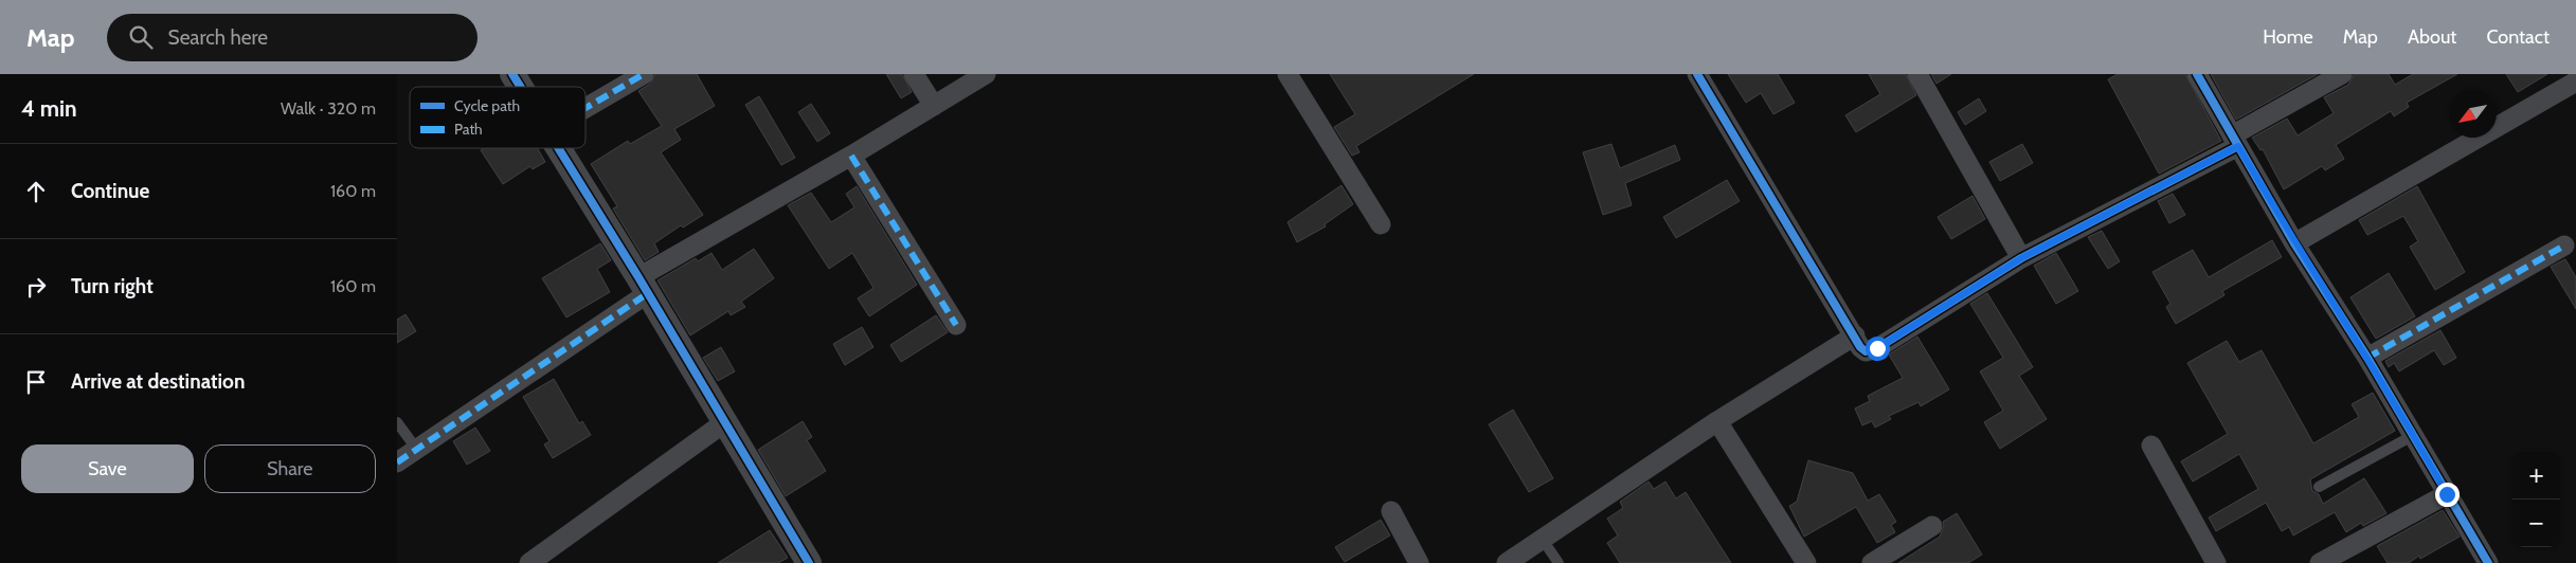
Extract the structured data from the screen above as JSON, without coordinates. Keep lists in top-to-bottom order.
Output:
{
  "legend": ["Cycle path", "Path"],
  "north": "bottom left",
  "page": {
    "header": "Map",
    "search": "Search here",
    "nav": [
      "Home",
      "Map",
      "About",
      "Contact"
    ],
    "heading": ["4 min", "Walk · 320 m"],
    "list": [
      ["Continue", "160 m"],
      ["Turn right", "160 m"],
      "Arrive at destination"
    ],
    "buttons": ["Save", "Share"],
    "map_buttons": ["+", "−"]
  }
}
